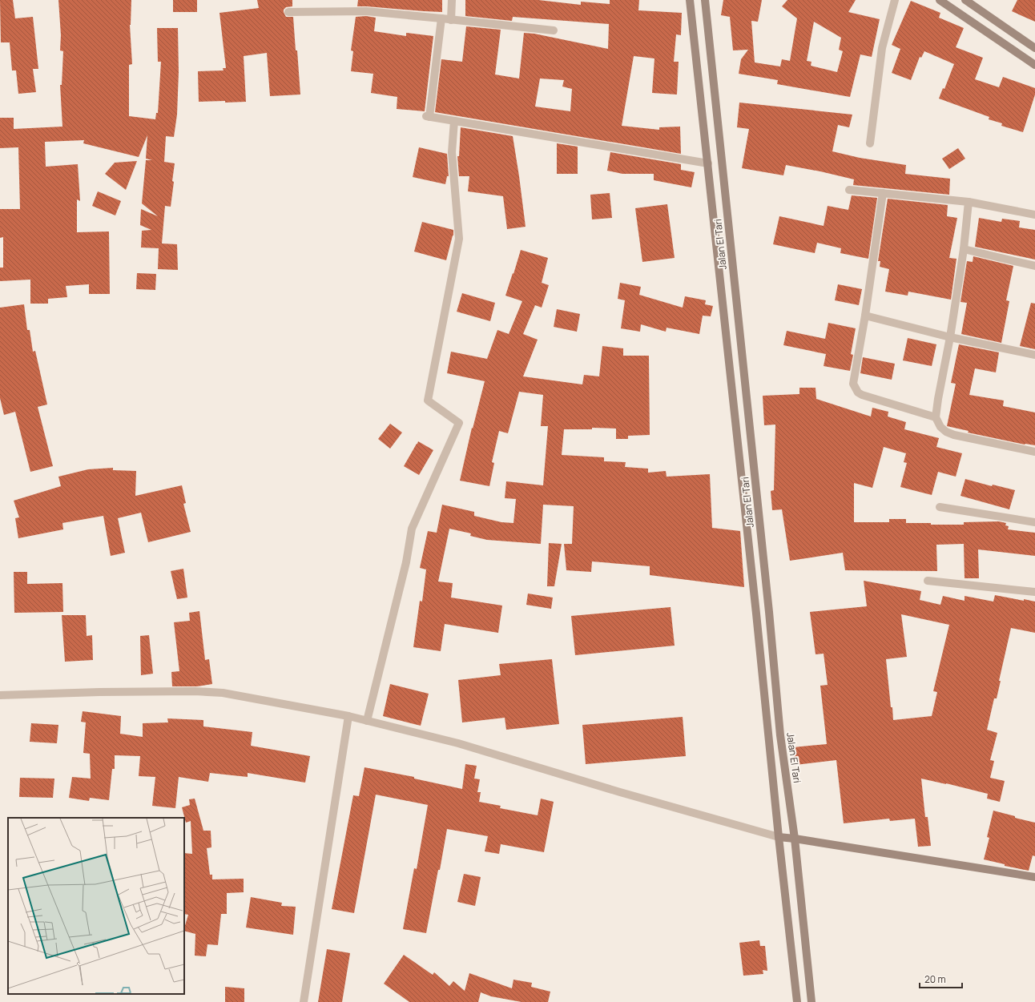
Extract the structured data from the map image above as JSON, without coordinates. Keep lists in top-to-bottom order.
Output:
{
  "streets": {
    "street": ["Jalan El Tari"]
  },
  "scale_bar": "20 m"
}
